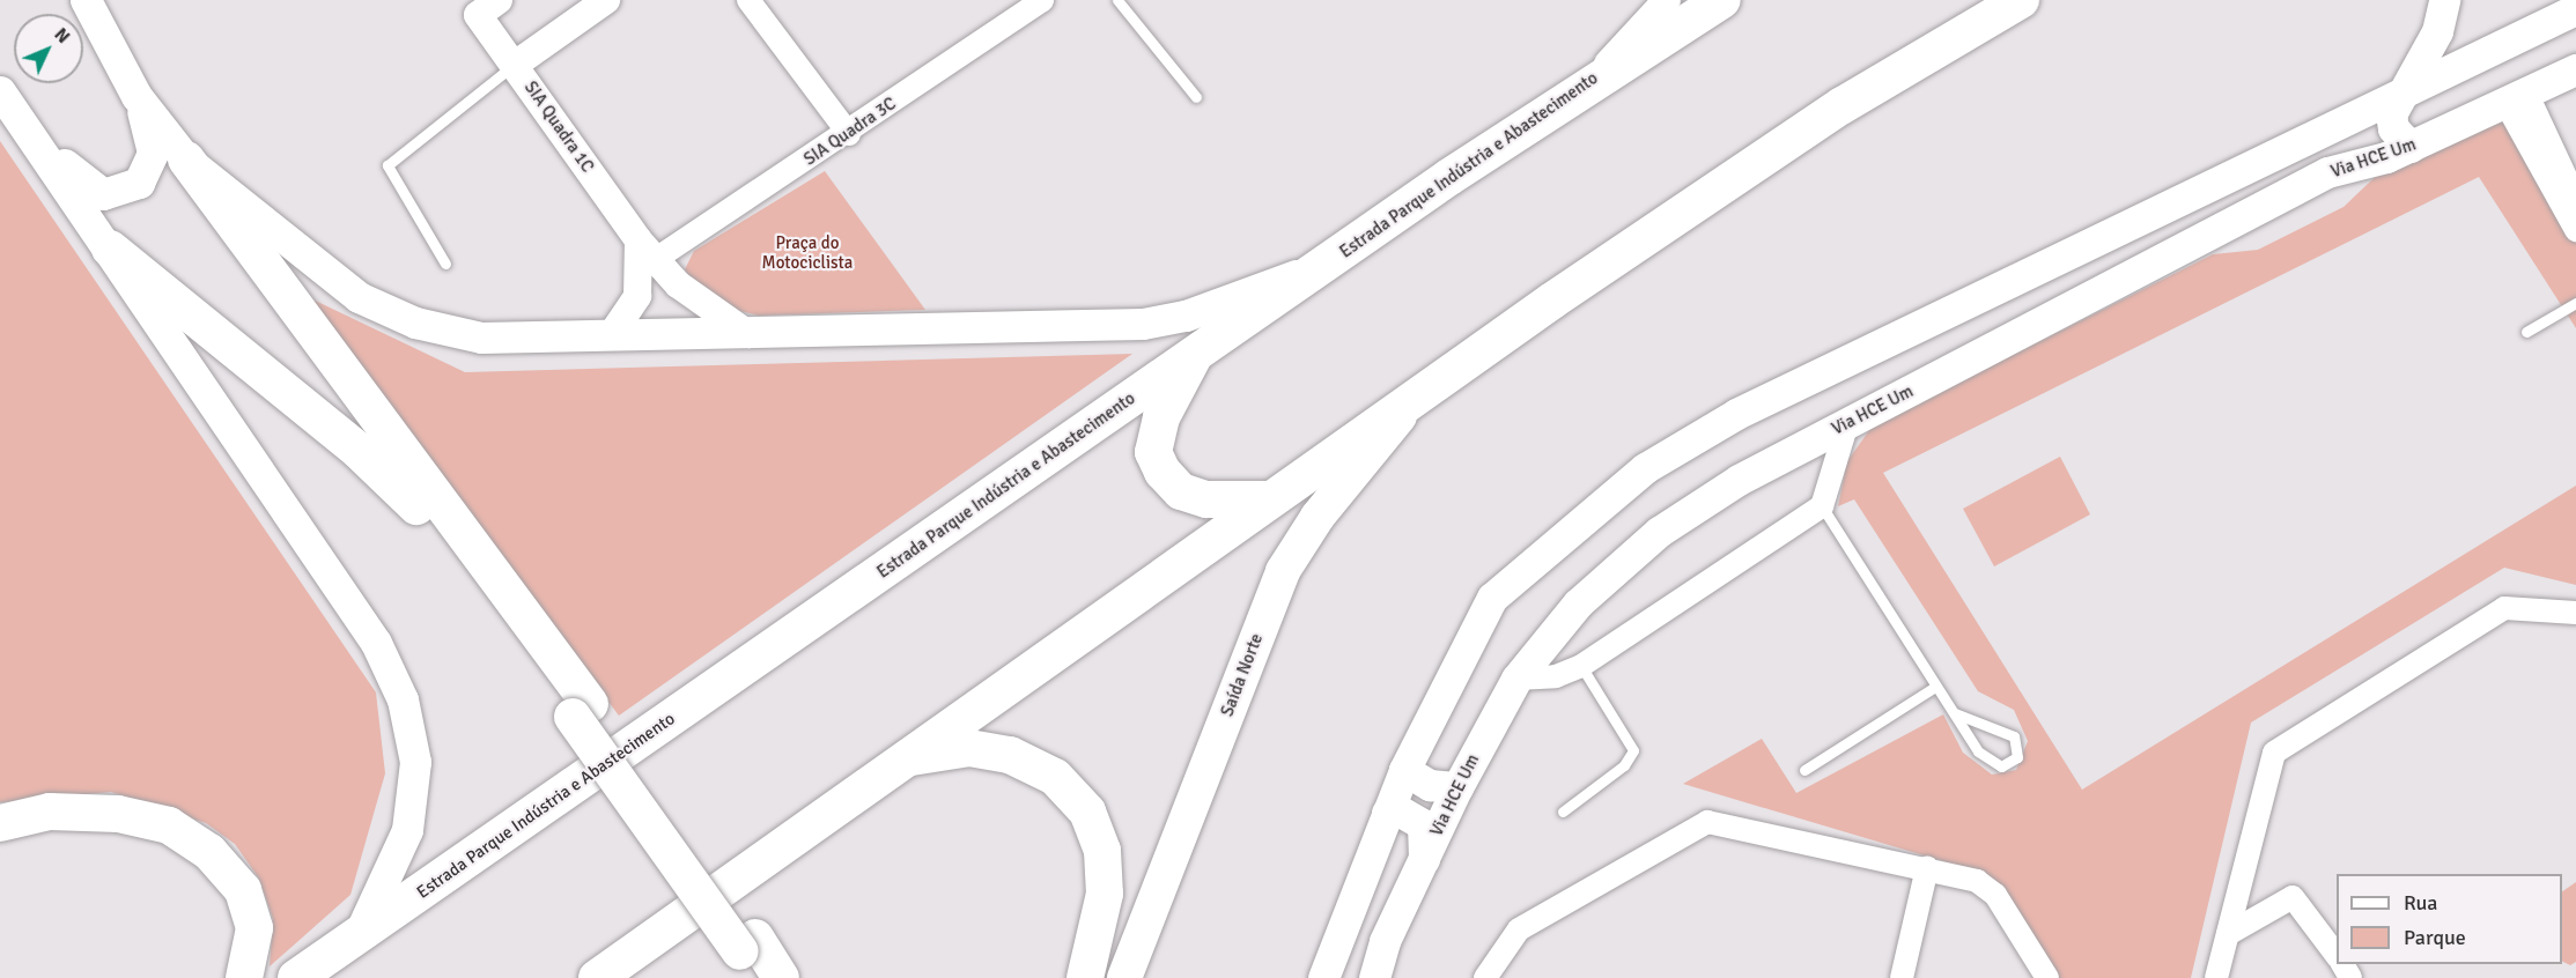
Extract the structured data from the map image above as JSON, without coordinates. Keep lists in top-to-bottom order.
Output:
{
  "streets": {
    "highway": ["Estrada Parque Indústria e Abastecimento"],
    "main road": ["Via HCE Um", "Saída Norte"],
    "street": ["SIA Quadra 1C", "SIA Quadra 3C"]
  },
  "crossings": [
    ["SIA Quadra 1C", "SIA Quadra 3C"]
  ],
  "parks": ["Praça do Motociclista"],
  "legend": ["Rua", "Parque"],
  "north": "top right"
}
